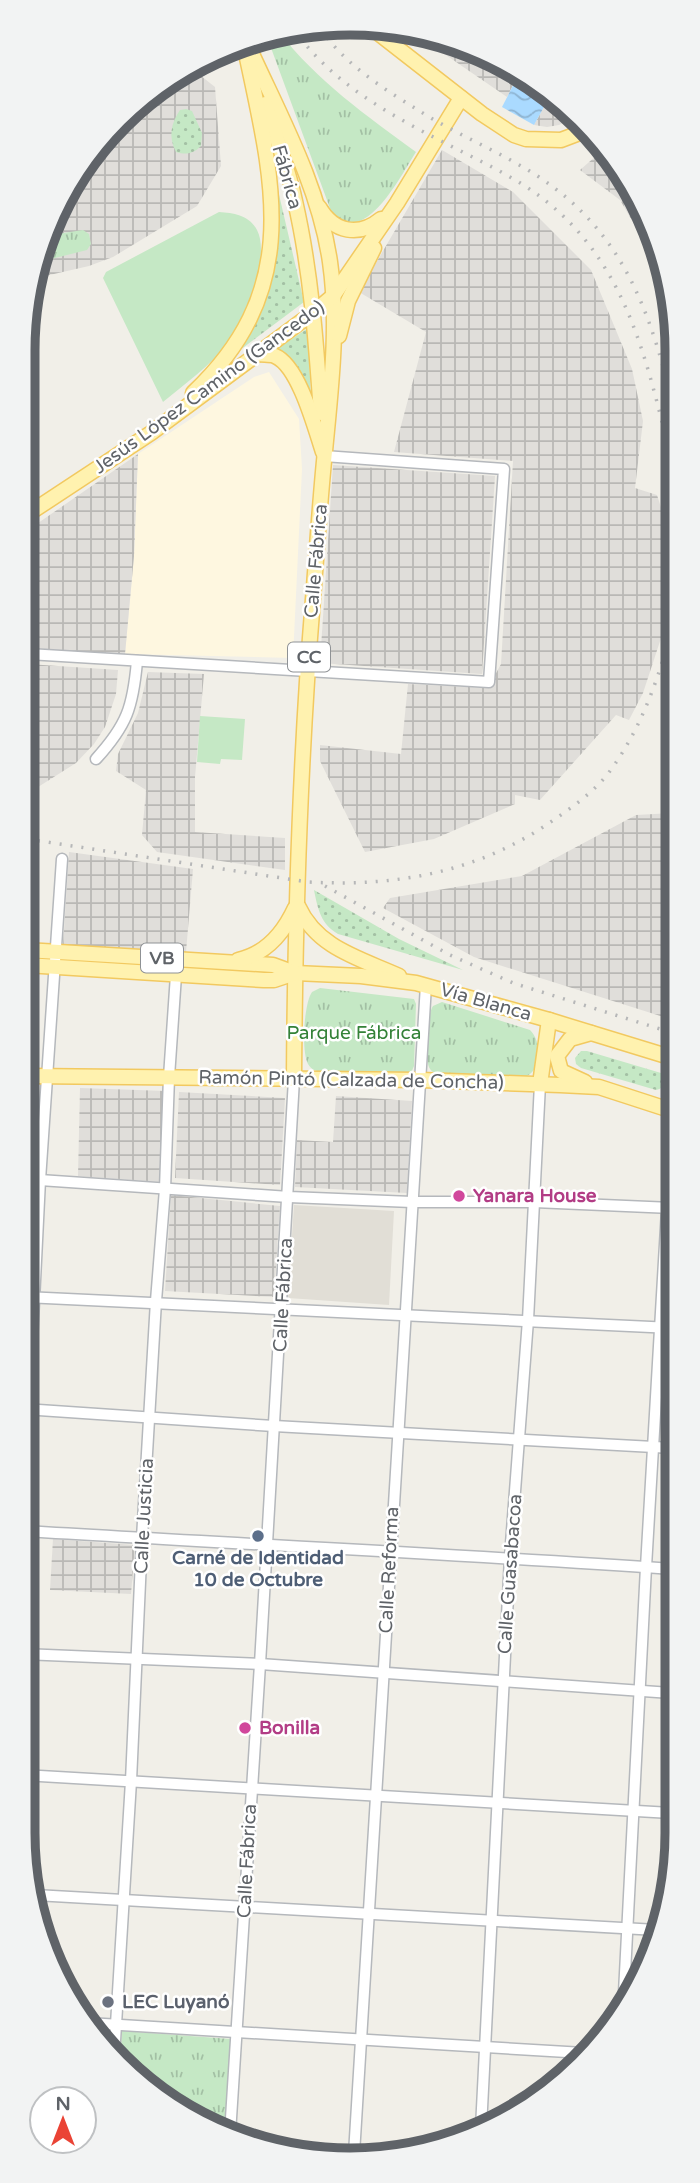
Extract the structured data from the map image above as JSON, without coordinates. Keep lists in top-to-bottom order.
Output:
{
  "streets": {
    "main road": [
      "Fábrica",
      "Jesús López Camino (Gancedo)",
      "Calle Fábrica",
      "CC",
      "VB",
      "Vía Blanca",
      "Ramón Pintó (Calzada de Concha)",
      "Calle Guasabacoa"
    ],
    "street": ["Calle Justicia", "Calle Reforma"]
  },
  "crossings": [
    ["Fábrica", "Jesús López Camino (Gancedo)"],
    ["Fábrica", "Calle Fábrica"],
    ["Jesús López Camino (Gancedo)", "Calle Fábrica"],
    ["Calle Fábrica", "Vía Blanca"],
    ["Calle Fábrica", "Ramón Pintó (Calzada de Concha)"],
    ["Vía Blanca", "Calle Justicia"],
    ["Vía Blanca", "Calle Reforma"],
    ["Vía Blanca", "Calle Guasabacoa"],
    ["Ramón Pintó (Calzada de Concha)", "Calle Justicia"],
    ["Ramón Pintó (Calzada de Concha)", "Calle Reforma"],
    ["Ramón Pintó (Calzada de Concha)", "Calle Guasabacoa"]
  ],
  "parks": ["Parque Fábrica"],
  "places": [
    "Yanara House",
    "Carné de Identidad 10 de Octubre",
    "Bonilla",
    "LEC Luyanó"
  ],
  "north": "top"
}
